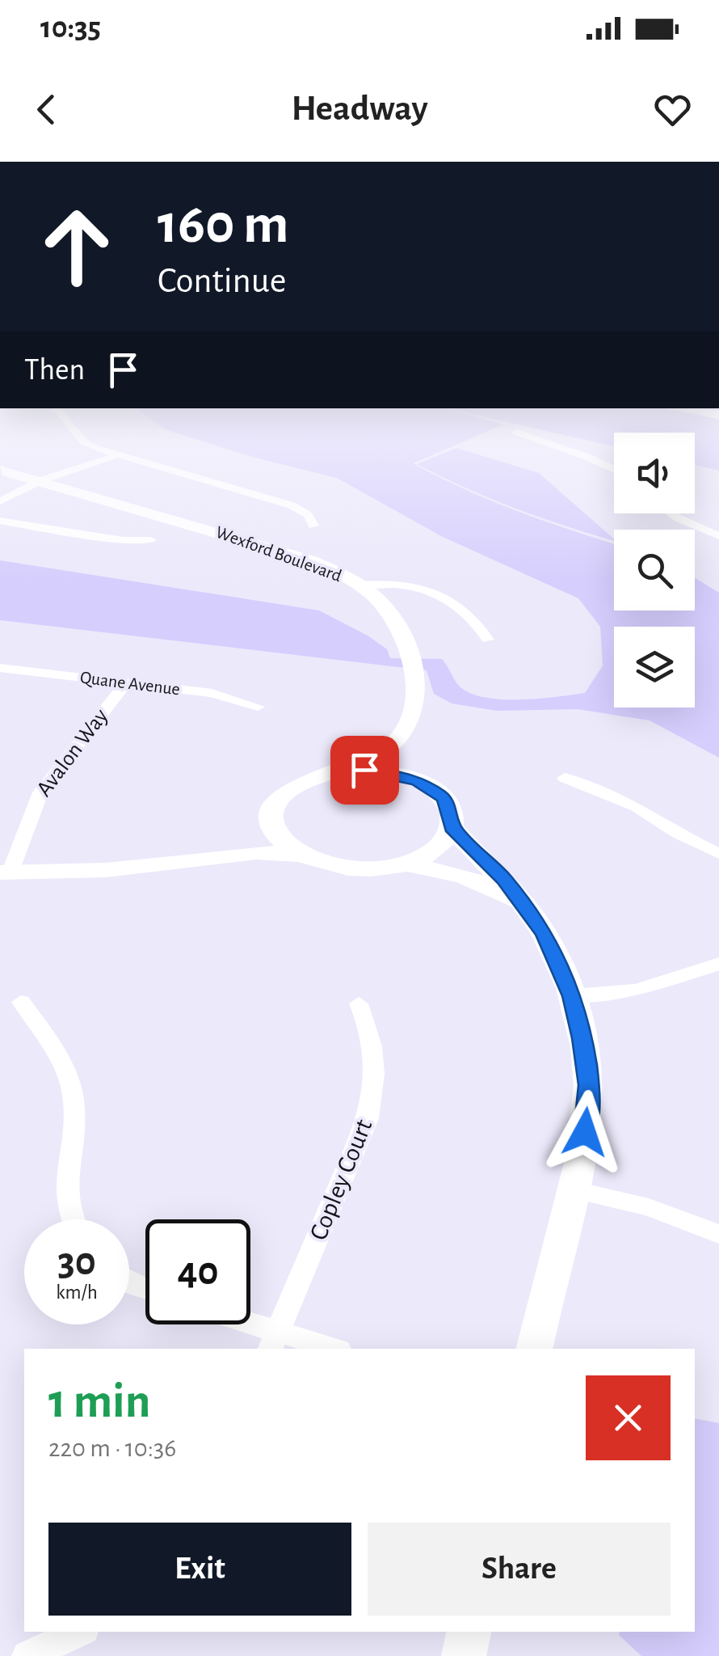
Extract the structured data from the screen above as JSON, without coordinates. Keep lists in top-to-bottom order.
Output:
{
  "streets": {
    "street": [
      "Wexford Boulevard",
      "Quane Avenue",
      "Avalon Way",
      "Copley Court"
    ]
  },
  "crossings": [
    ["Quane Avenue", "Avalon Way"]
  ],
  "page": {
    "status": "10:35",
    "header": "Headway",
    "turn": ["160 m", "Continue"],
    "then": "Then",
    "speed": "30 km/h",
    "limit": "40",
    "heading": ["1 min", "220 m · 10:36"],
    "buttons": ["Exit", "Share"]
  }
}
